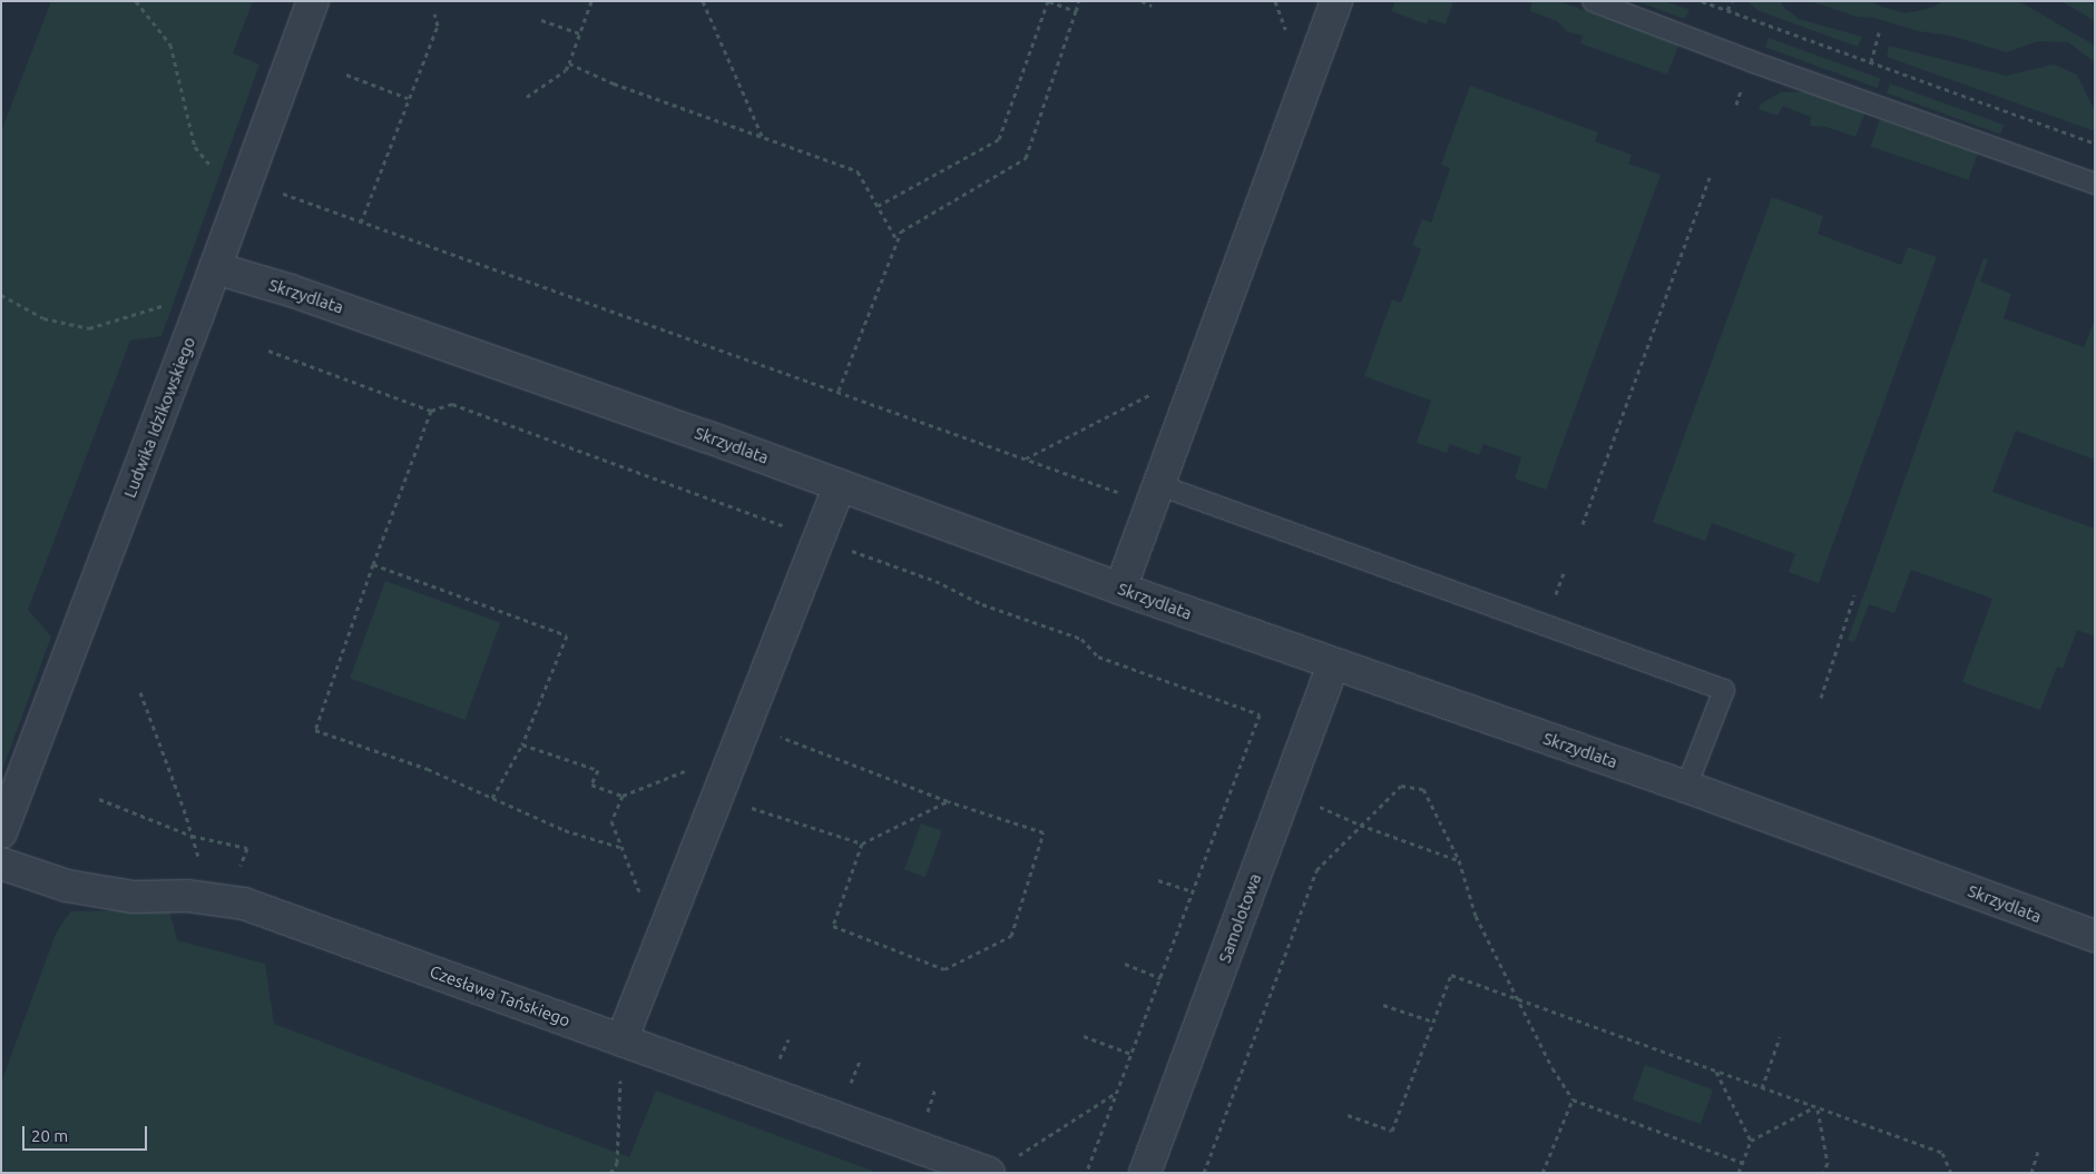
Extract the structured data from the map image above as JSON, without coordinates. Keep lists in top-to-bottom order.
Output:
{
  "streets": {
    "street": [
      "Skrzydlata",
      "Ludwika Idzikowskiego",
      "Samolotowa",
      "Czesława Tańskiego"
    ]
  },
  "crossings": [
    ["Skrzydlata", "Ludwika Idzikowskiego"],
    ["Skrzydlata", "Samolotowa"]
  ],
  "scale_bar": "20 m"
}
